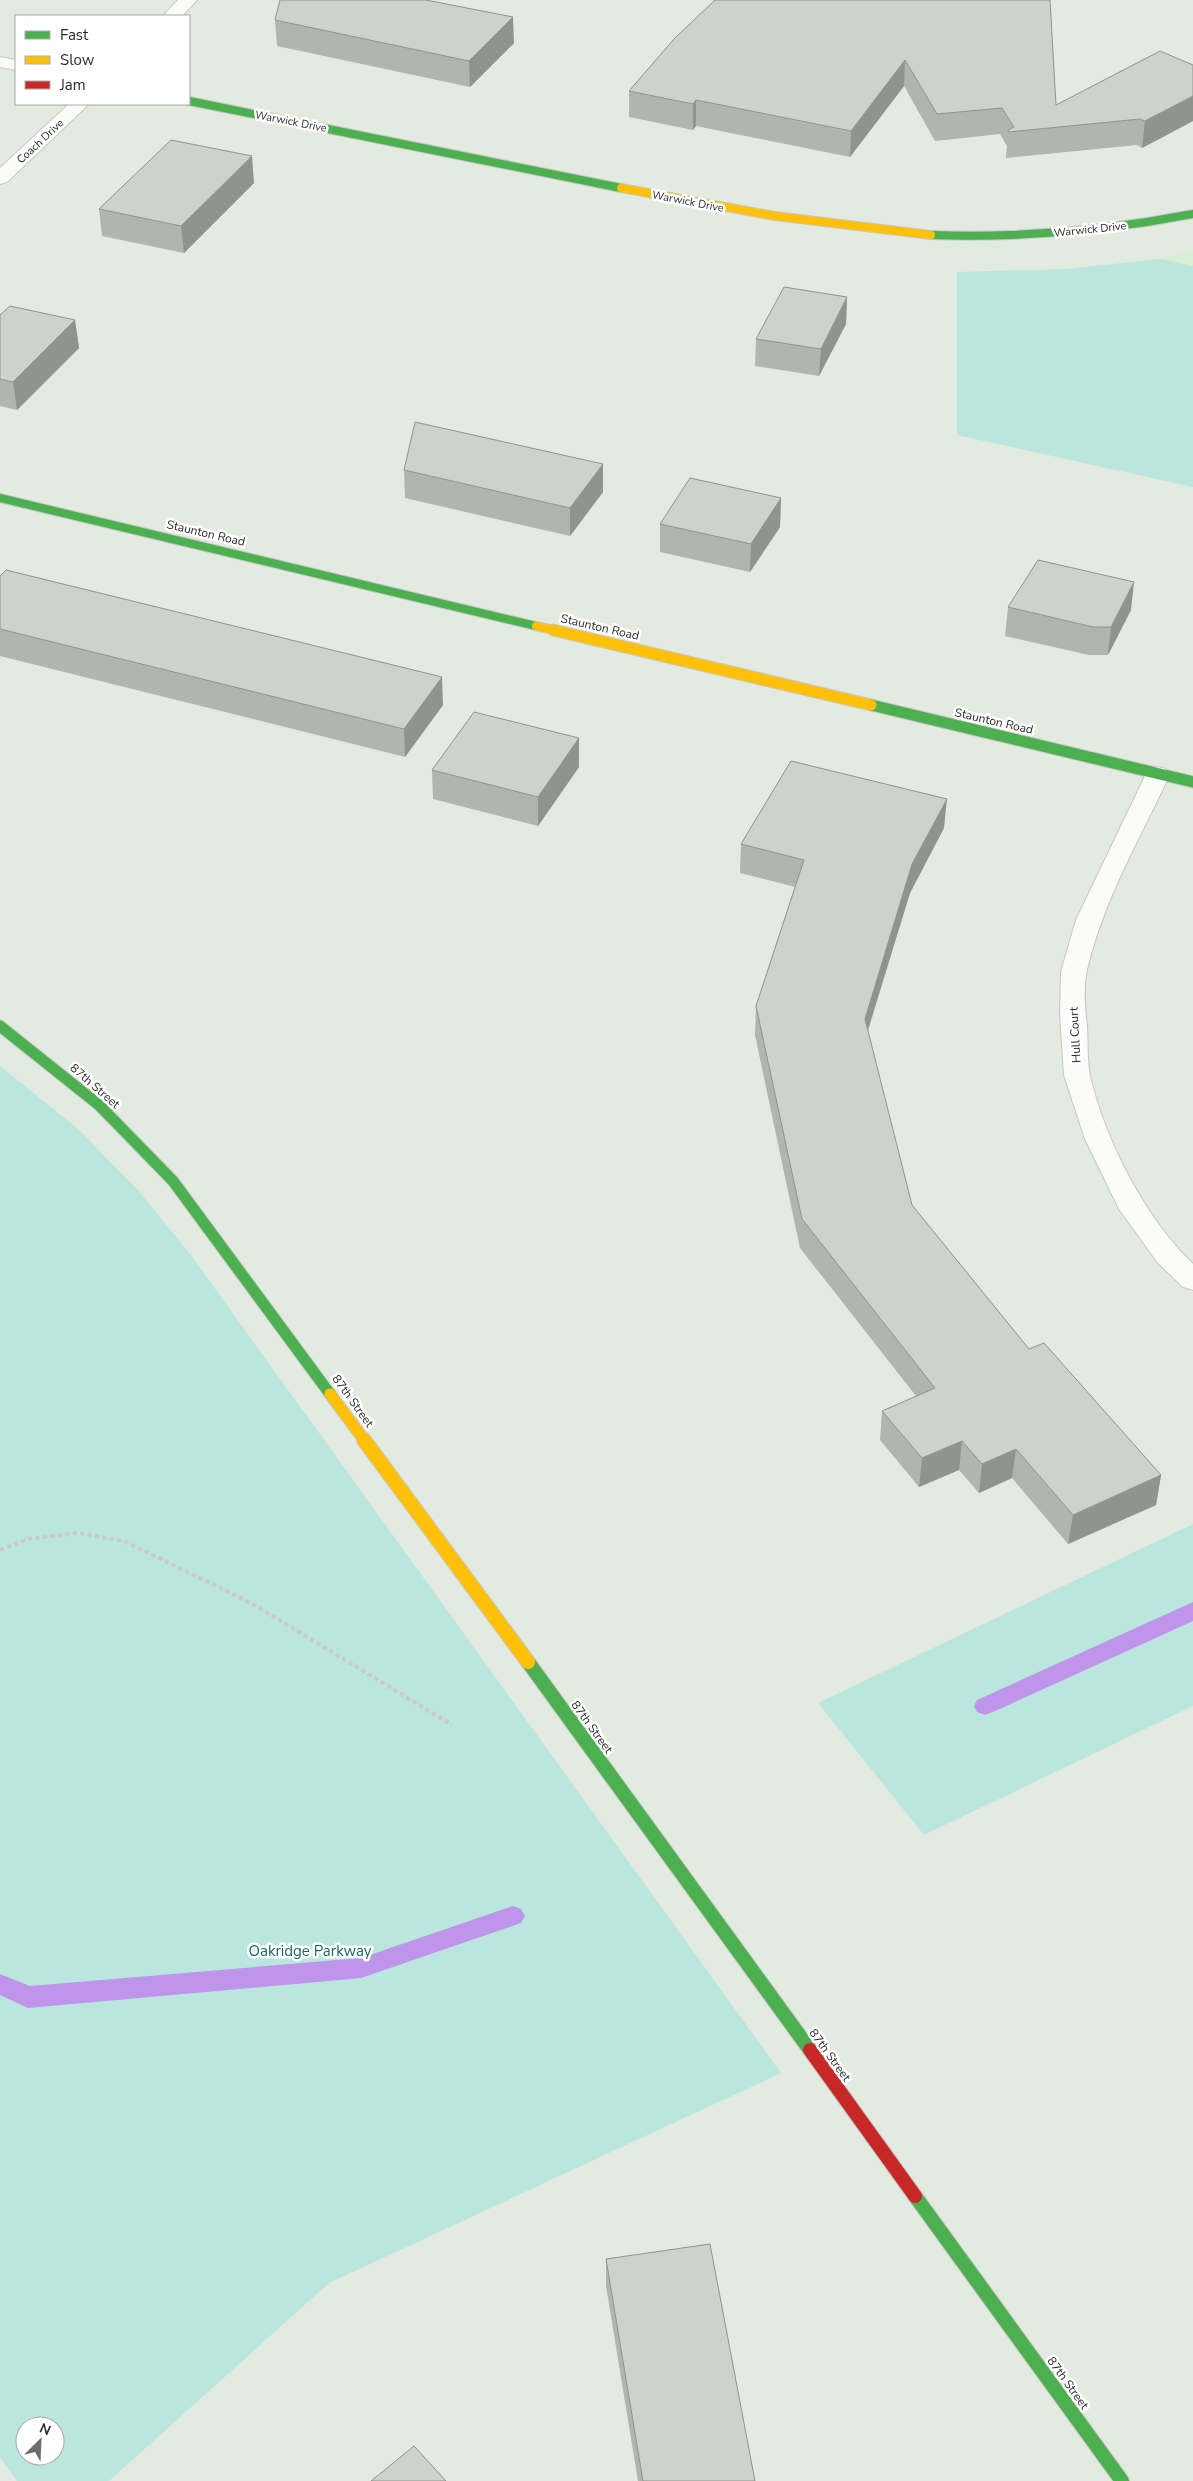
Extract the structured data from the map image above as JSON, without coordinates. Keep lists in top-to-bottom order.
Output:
{
  "streets": {
    "street": [
      "Warwick Drive",
      "Coach Drive",
      "Staunton Road",
      "Hull Court",
      "87th Street"
    ]
  },
  "crossings": [
    ["Staunton Road", "Hull Court"]
  ],
  "parks": ["Oakridge Parkway"],
  "legend": ["Fast", "Slow", "Jam"],
  "north": "top right"
}
